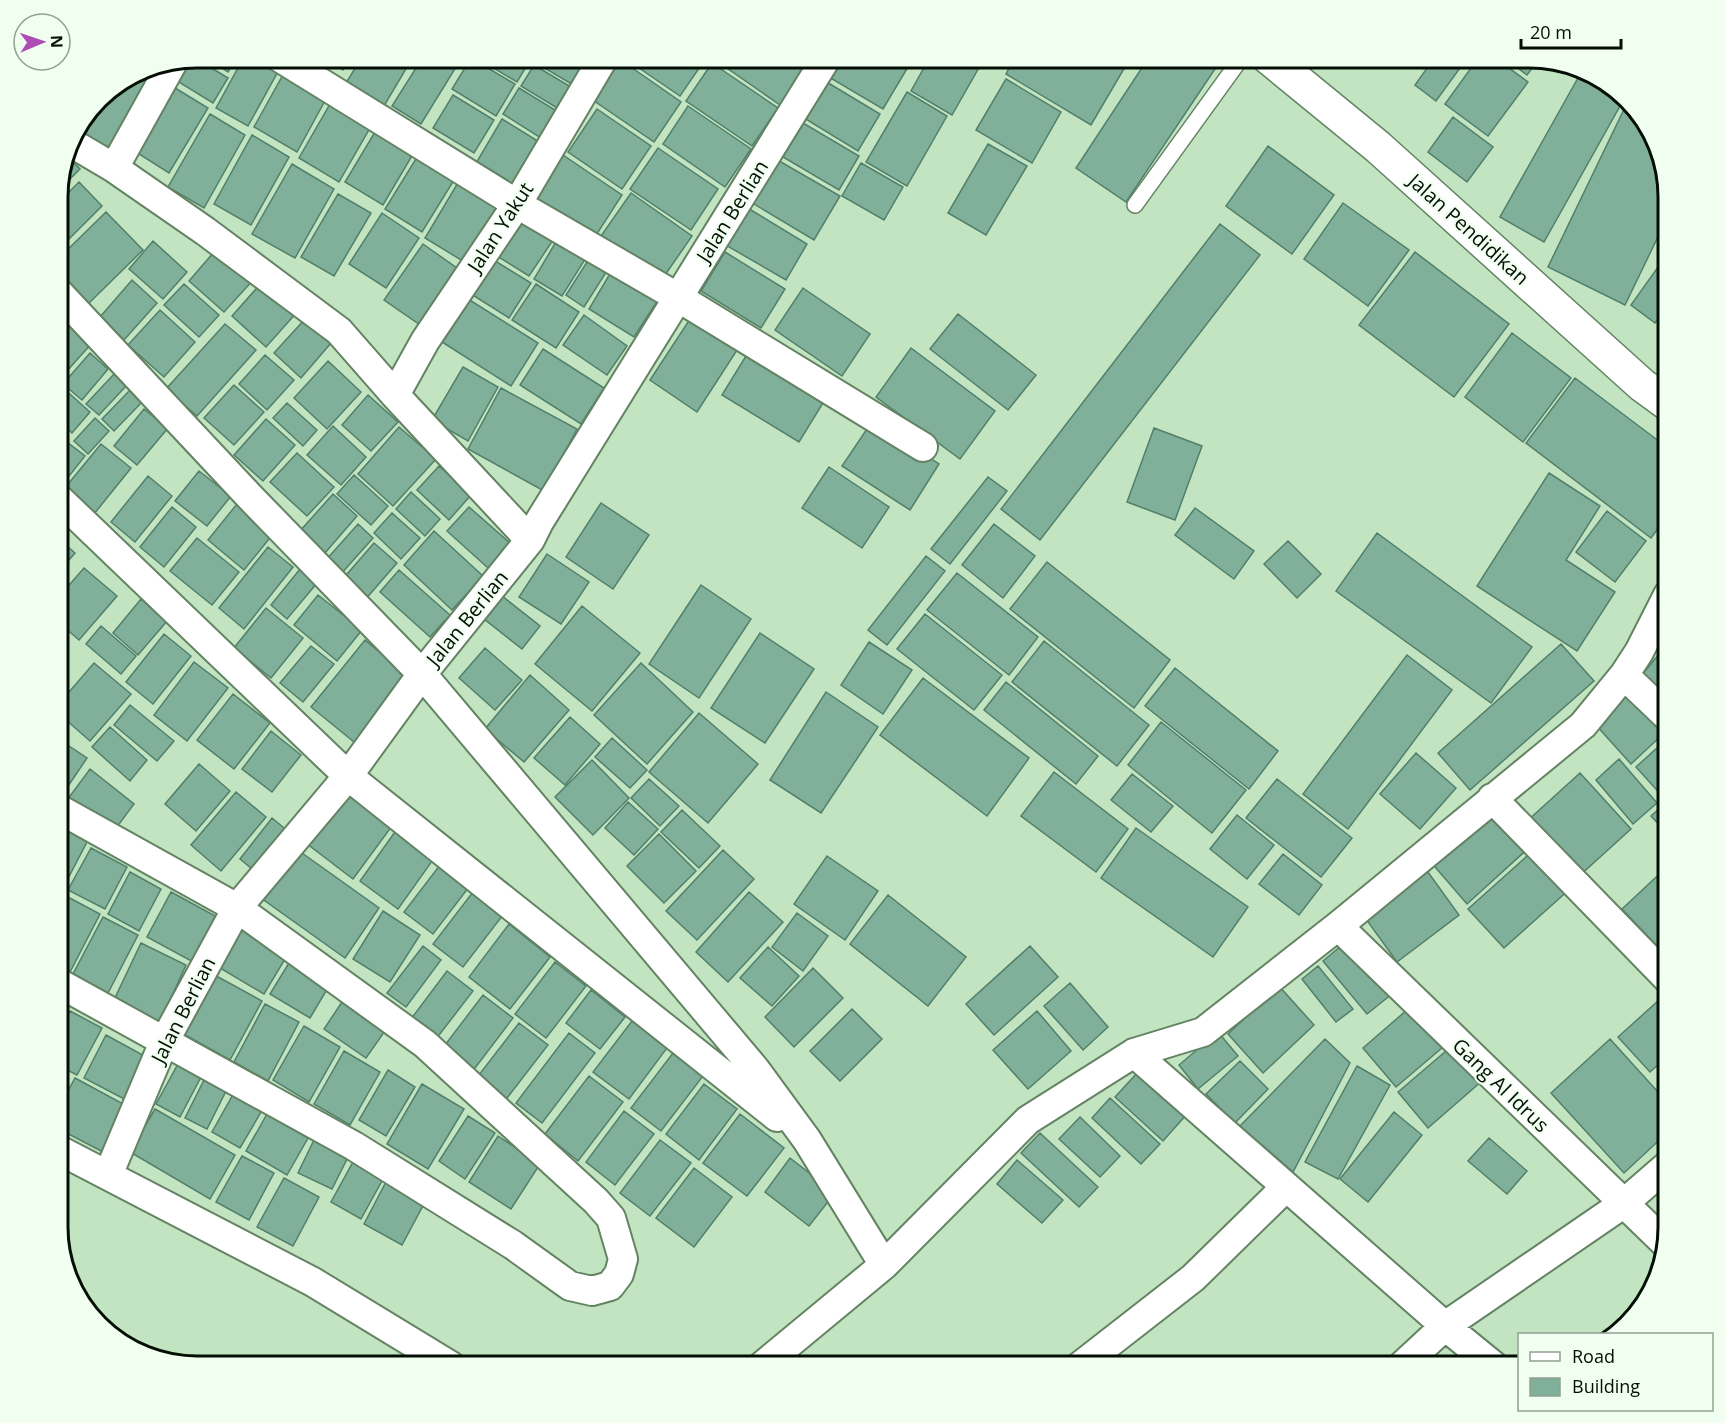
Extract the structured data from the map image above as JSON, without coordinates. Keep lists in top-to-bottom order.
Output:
{
  "streets": {
    "street": [
      "Jalan Berlian",
      "Jalan Yakut",
      "Jalan Pendidikan",
      "Gang Al Idrus"
    ]
  },
  "legend": ["Road", "Building"],
  "scale_bar": "20 m",
  "north": "right"
}
